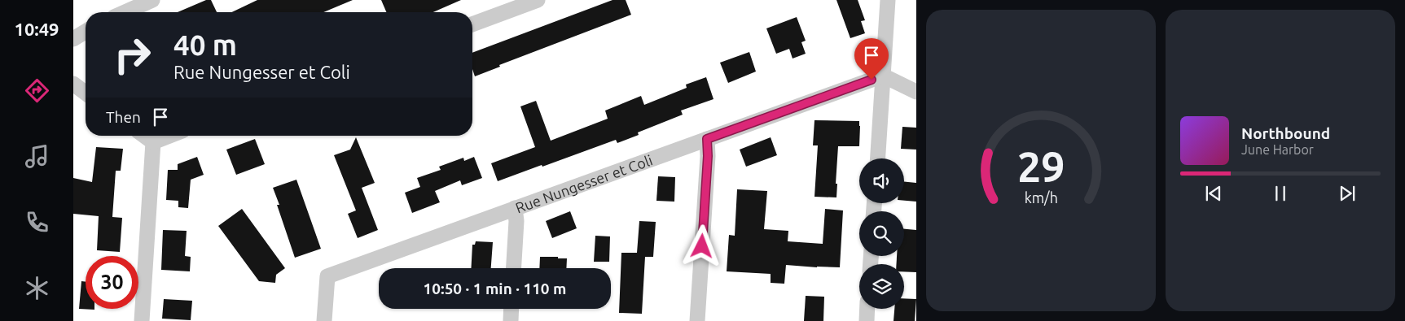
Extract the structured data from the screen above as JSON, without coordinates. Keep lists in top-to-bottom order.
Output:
{
  "streets": {
    "street": ["Rue Nungesser et Coli"]
  },
  "page": {
    "tabs": "10:49",
    "turn": ["40 m", "Rue Nungesser et Coli"],
    "then": "Then",
    "song": ["Northbound", "June Harbor"],
    "limit": "30",
    "trip": "10:50 · 1 min · 110 m",
    "gauge": ["29", "km/h"]
  }
}
